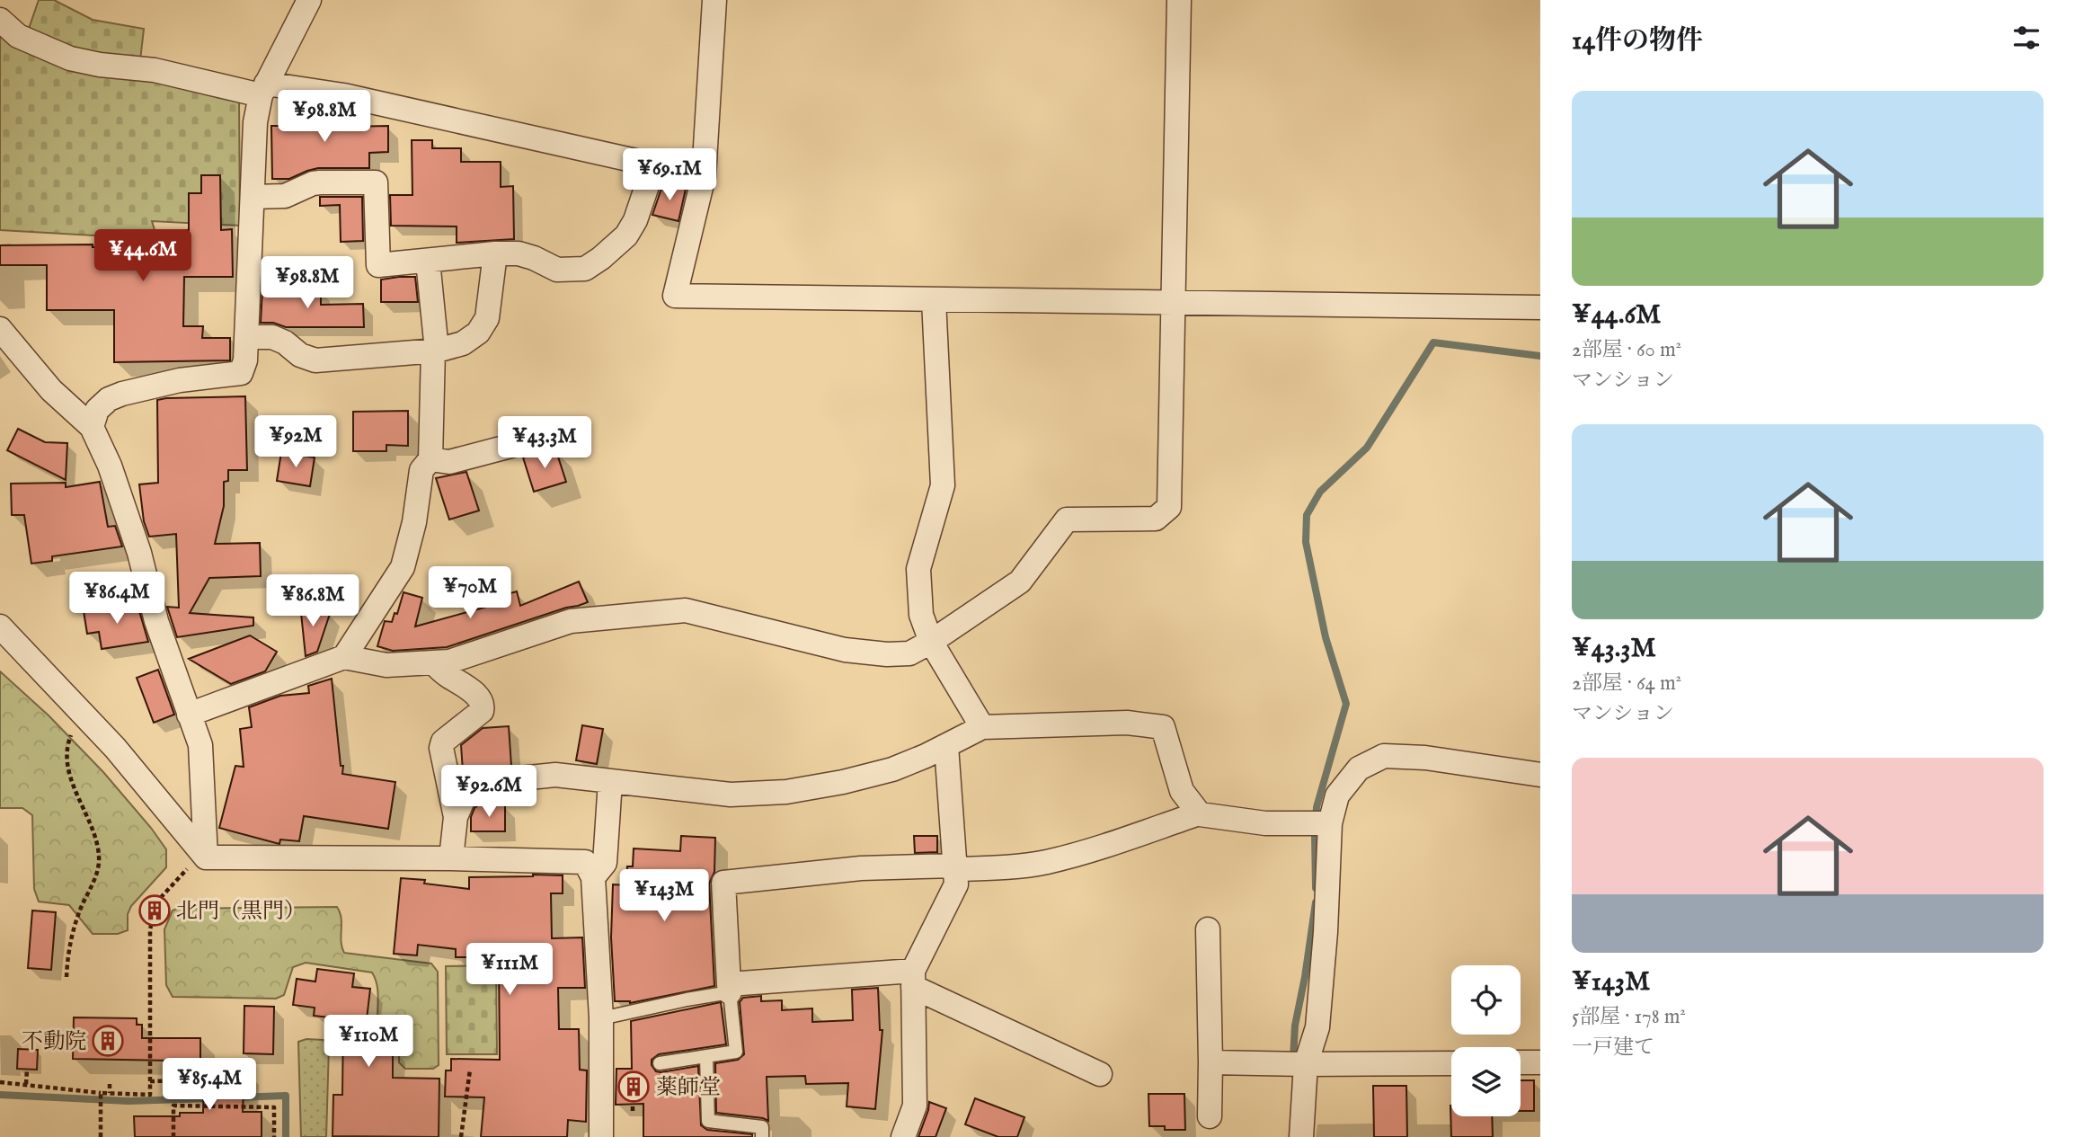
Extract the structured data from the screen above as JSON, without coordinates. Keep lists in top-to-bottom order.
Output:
{
  "places": {
    "building": ["北門（黒門）", "不動院", "薬師堂"]
  },
  "page": {
    "heading": "14件の物件",
    "list": [
      {
        "name": "¥44.6M",
        "note": "2部屋 · 60 m² · マンション"
      },
      {
        "name": "¥43.3M",
        "note": "2部屋 · 64 m² · マンション"
      },
      {
        "name": "¥143M",
        "note": "5部屋 · 178 m² · 一戸建て"
      }
    ],
    "price": [
      "¥98.8M",
      "¥69.1M",
      "¥44.6M",
      "¥98.8M",
      "¥92M",
      "¥43.3M",
      "¥70M",
      "¥86.4M",
      "¥86.8M",
      "¥92.6M",
      "¥143M",
      "¥111M",
      "¥110M",
      "¥85.4M"
    ]
  }
}
